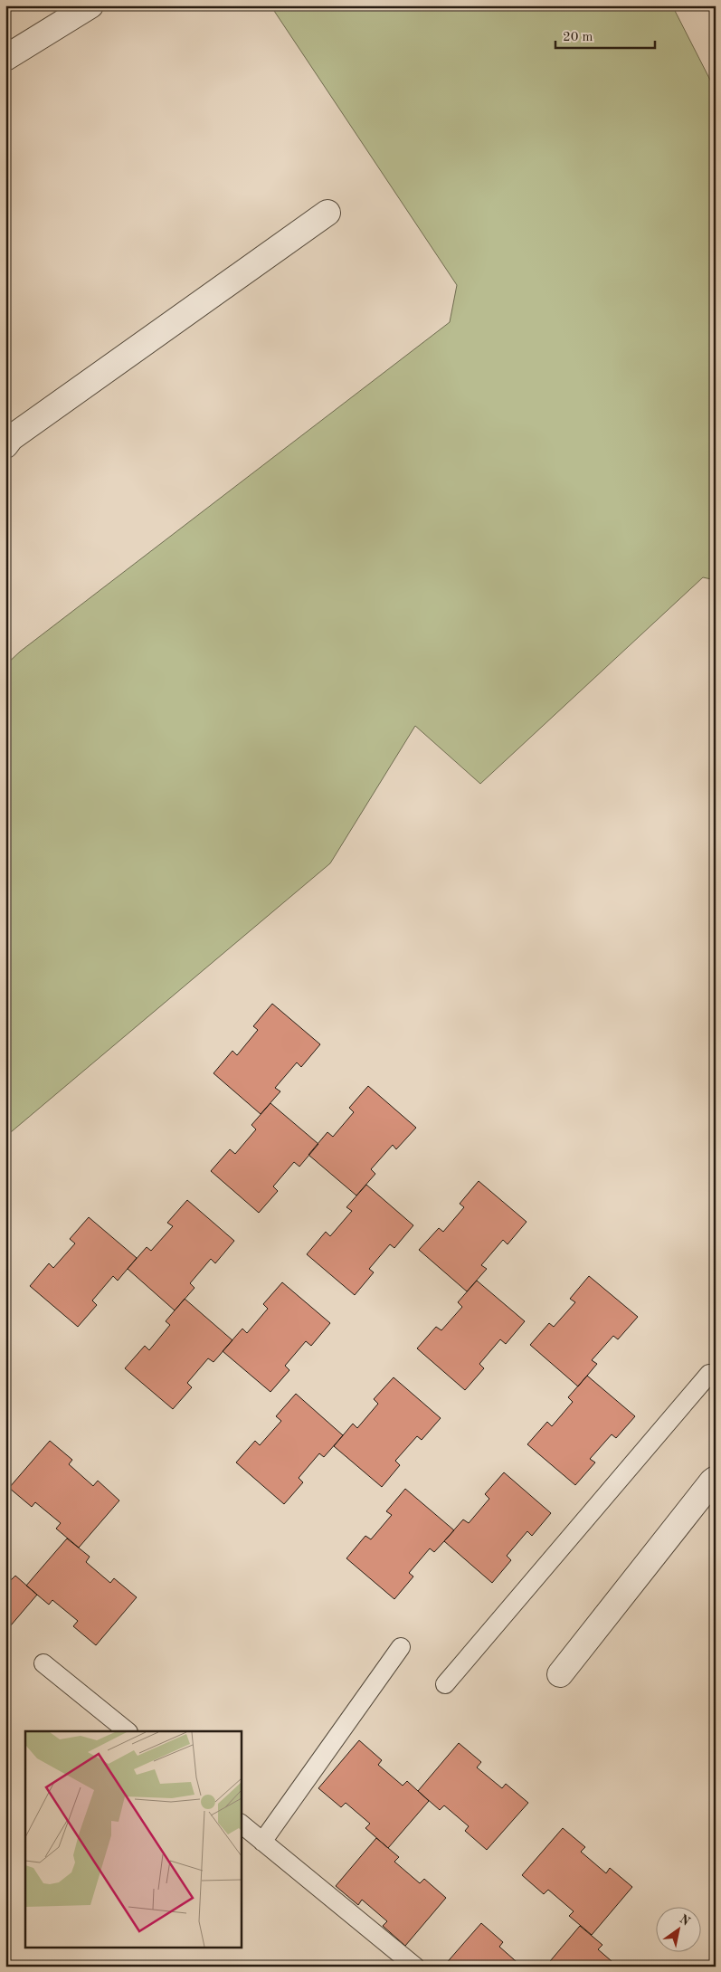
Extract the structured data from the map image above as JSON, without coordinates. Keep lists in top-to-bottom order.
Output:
{
  "scale_bar": "20 m",
  "north": "top right"
}
